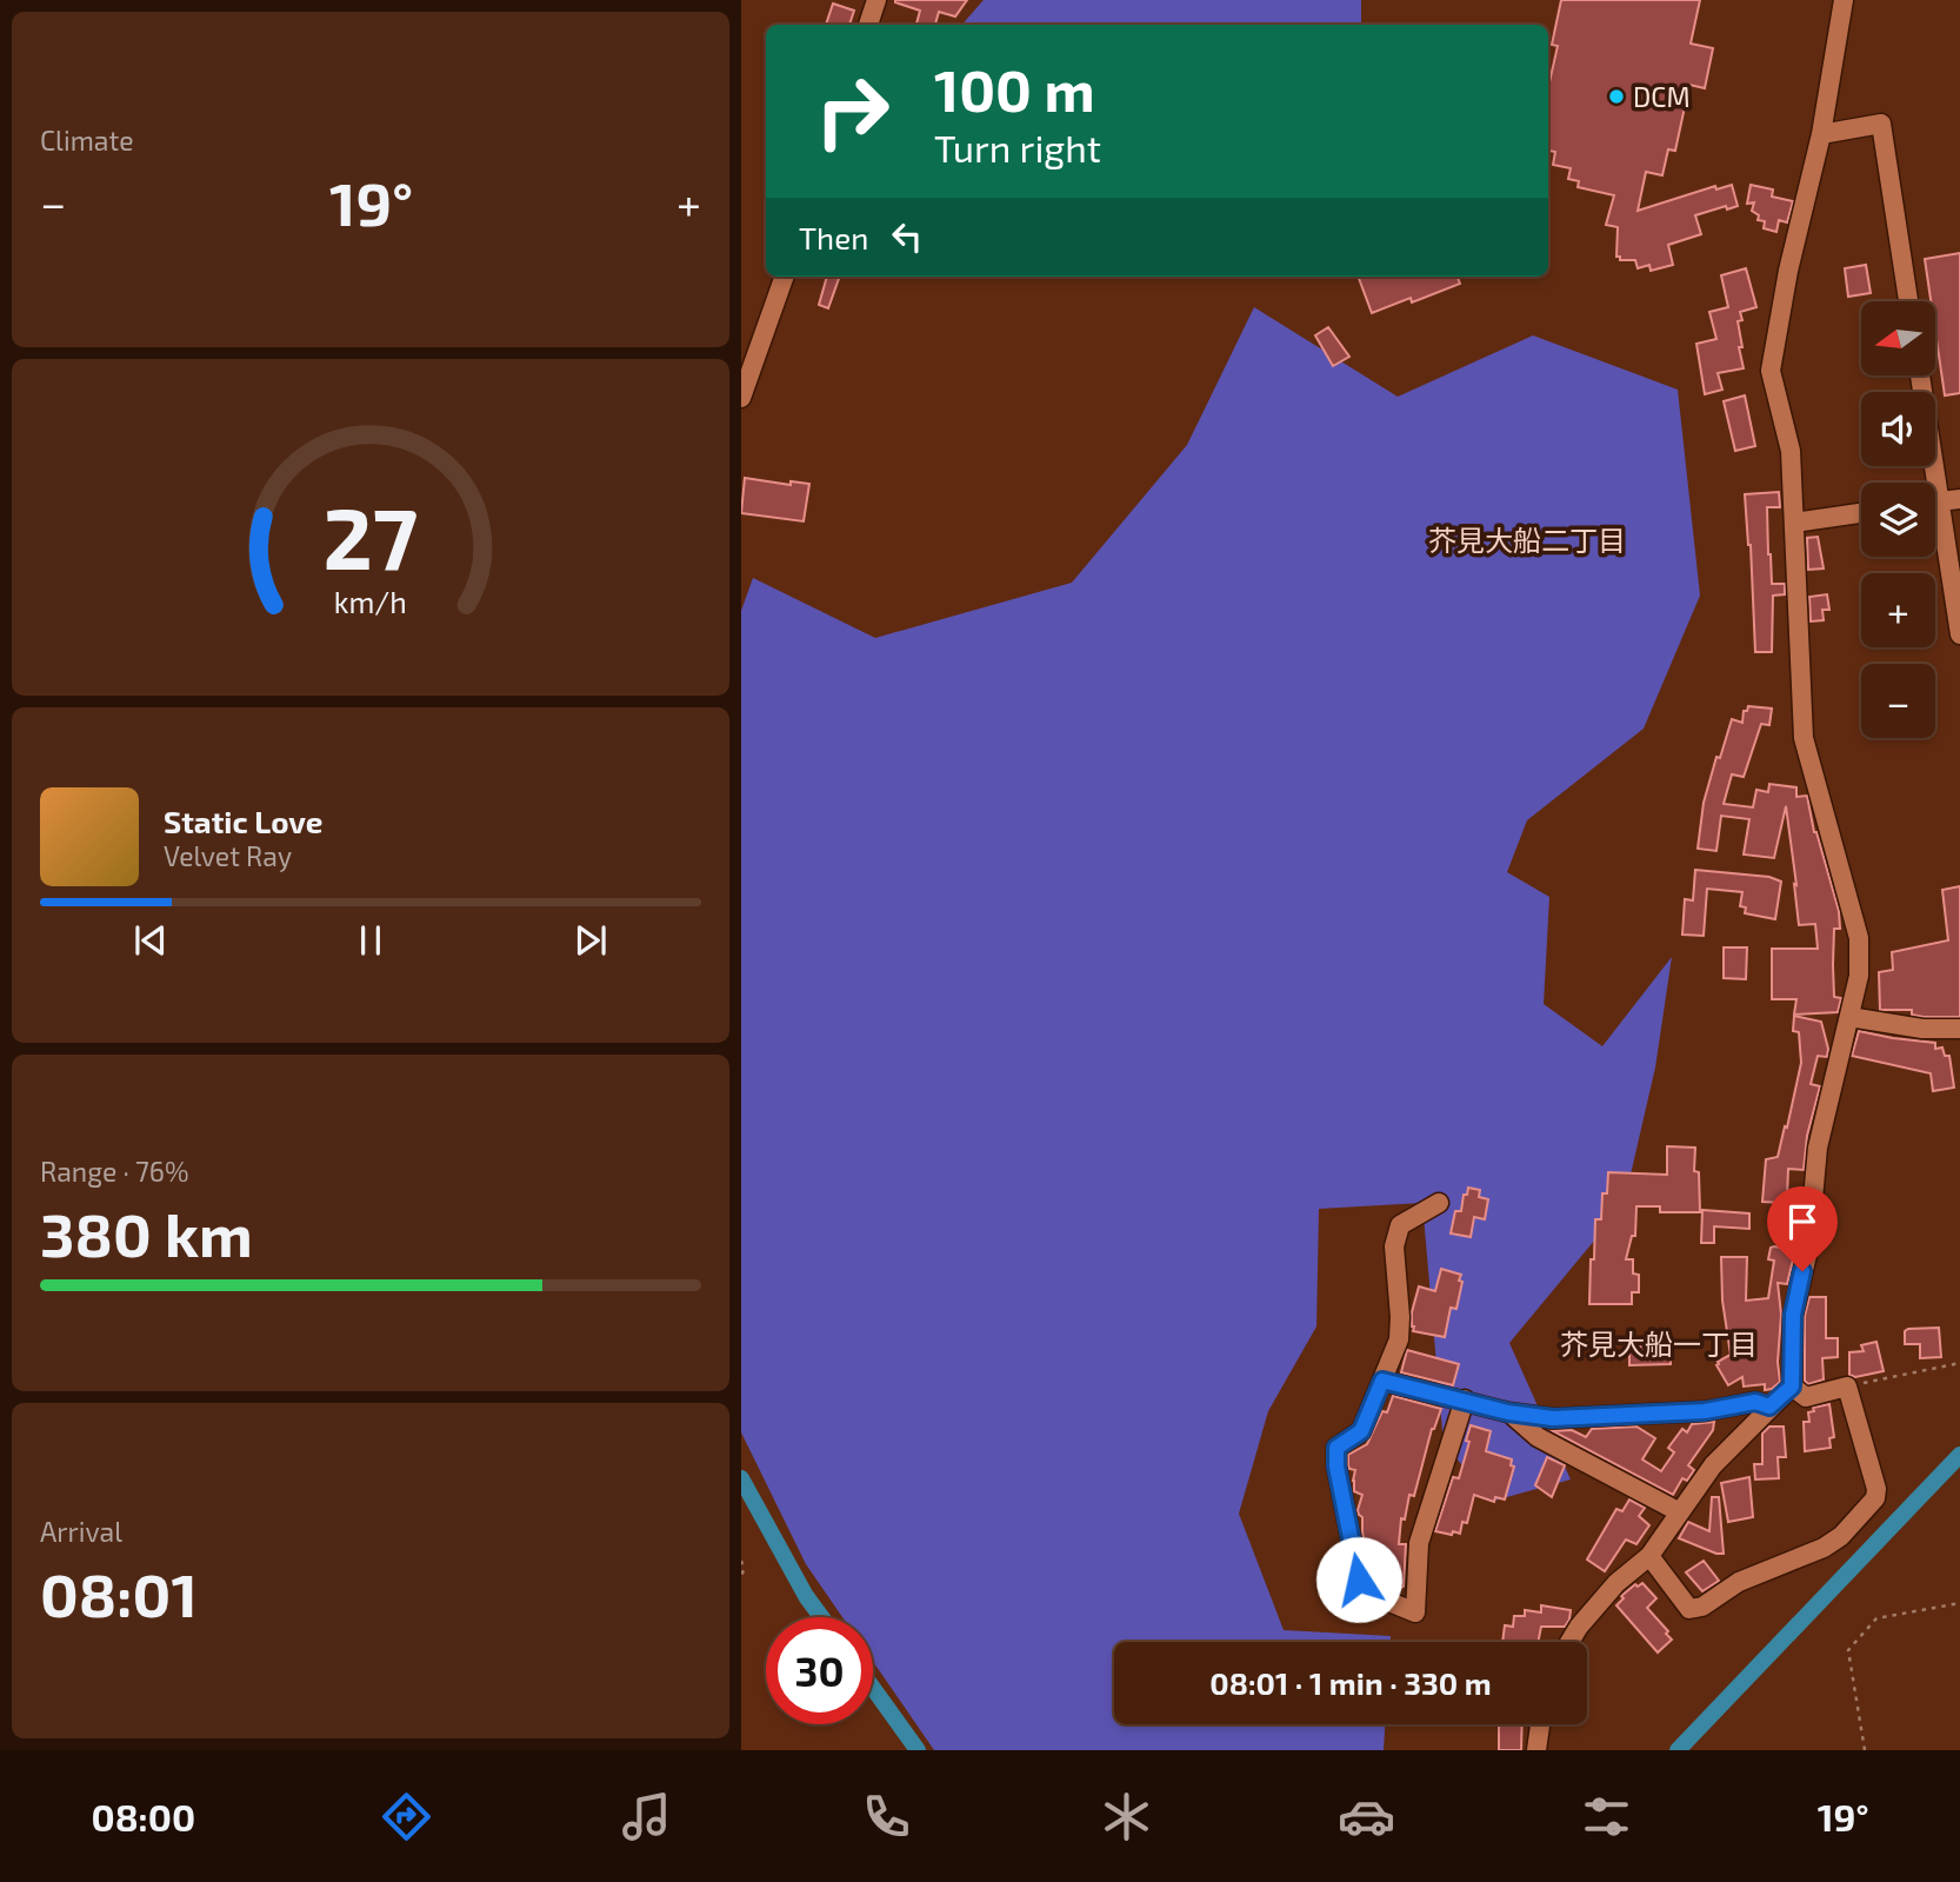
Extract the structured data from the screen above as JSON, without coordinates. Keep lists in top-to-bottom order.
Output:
{
  "districts": ["芥見大船二丁目", "芥見大船一丁目"],
  "places": ["DCM"],
  "north": "left",
  "page": {
    "tile": [
      "Climate",
      ["Range · 76%", "380 km"],
      ["Arrival", "08:01"]
    ],
    "turn": ["100 m", "Turn right"],
    "heat": ["−", "19°", "+"],
    "then": "Then",
    "map_buttons": ["+", "−"],
    "song": ["Static Love", "Velvet Ray"],
    "limit": "30",
    "trip": "08:01 · 1 min · 330 m",
    "tabs": ["08:00", "19°"],
    "gauge": ["27", "km/h"]
  }
}
